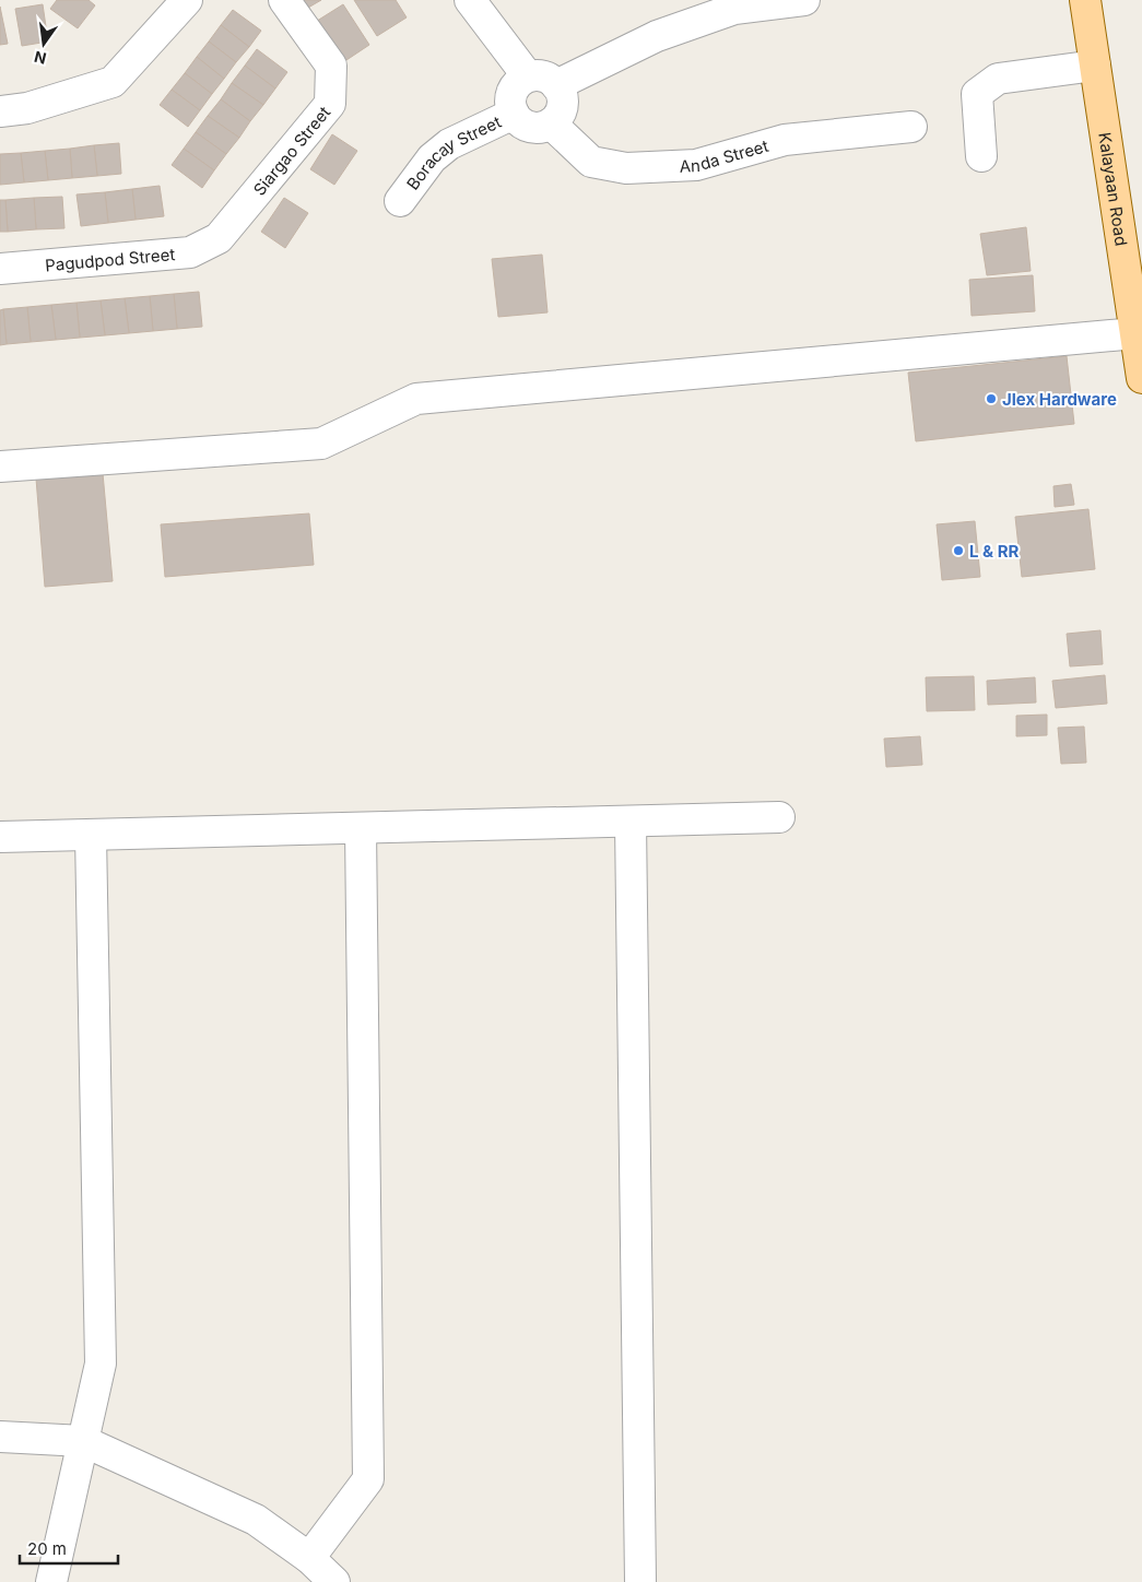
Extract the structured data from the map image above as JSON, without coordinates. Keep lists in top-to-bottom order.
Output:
{
  "streets": {
    "main road": ["Kalayaan Road"],
    "street": [
      "Siargao Street",
      "Anda Street",
      "Boracay Street",
      "Pagudpod Street"
    ]
  },
  "crossings": [
    ["Siargao Street", "Pagudpod Street"],
    ["Anda Street", "Boracay Street"]
  ],
  "places": ["Jlex Hardware", "L & RR"],
  "scale_bar": "20 m",
  "north": "bottom"
}
